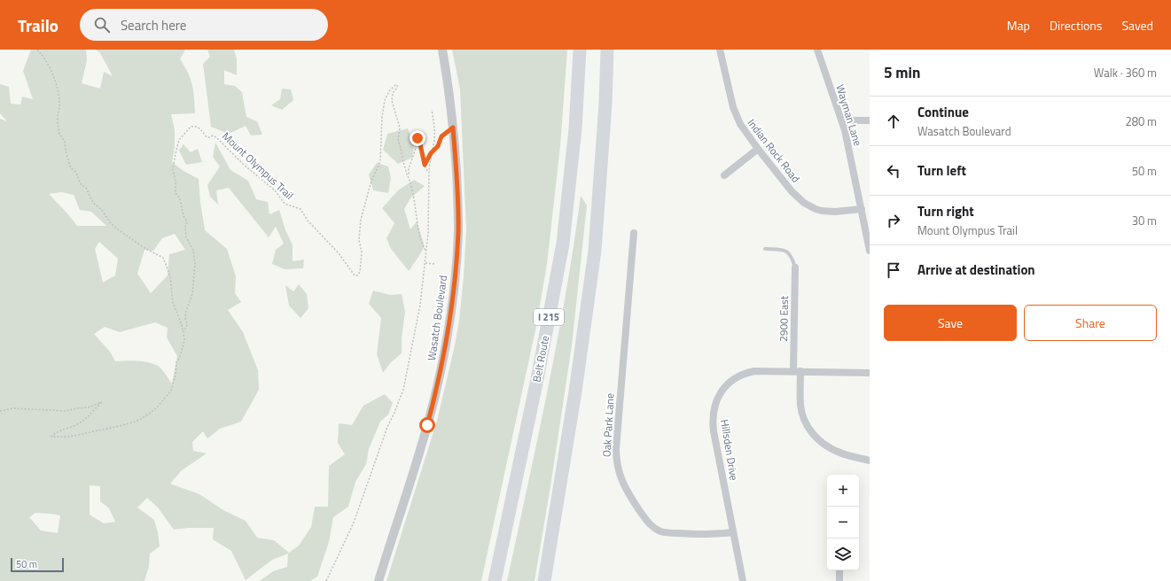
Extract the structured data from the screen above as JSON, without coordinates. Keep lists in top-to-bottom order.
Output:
{
  "streets": {
    "highway": ["I 215", "Belt Route"],
    "street": [
      "Wayman Lane",
      "Indian Rock Road",
      "Wasatch Boulevard",
      "2900 East",
      "Oak Park Lane",
      "Hillsden Drive"
    ],
    "path": ["Mount Olympus Trail"]
  },
  "crossings": [
    ["Wayman Lane", "Indian Rock Road"],
    ["2900 East", "Hillsden Drive"],
    ["Oak Park Lane", "Hillsden Drive"]
  ],
  "scale_bar": "50 m",
  "page": {
    "header": "Trailo",
    "search": "Search here",
    "nav": ["Map", "Directions", "Saved"],
    "heading": ["5 min", "Walk · 360 m"],
    "list": [
      ["Continue", "Wasatch Boulevard", "280 m"],
      ["Turn left", "50 m"],
      ["Turn right", "Mount Olympus Trail", "30 m"],
      "Arrive at destination"
    ],
    "buttons": ["Save", "Share"],
    "map_buttons": ["+", "−"],
    "scale": "50 m"
  }
}
